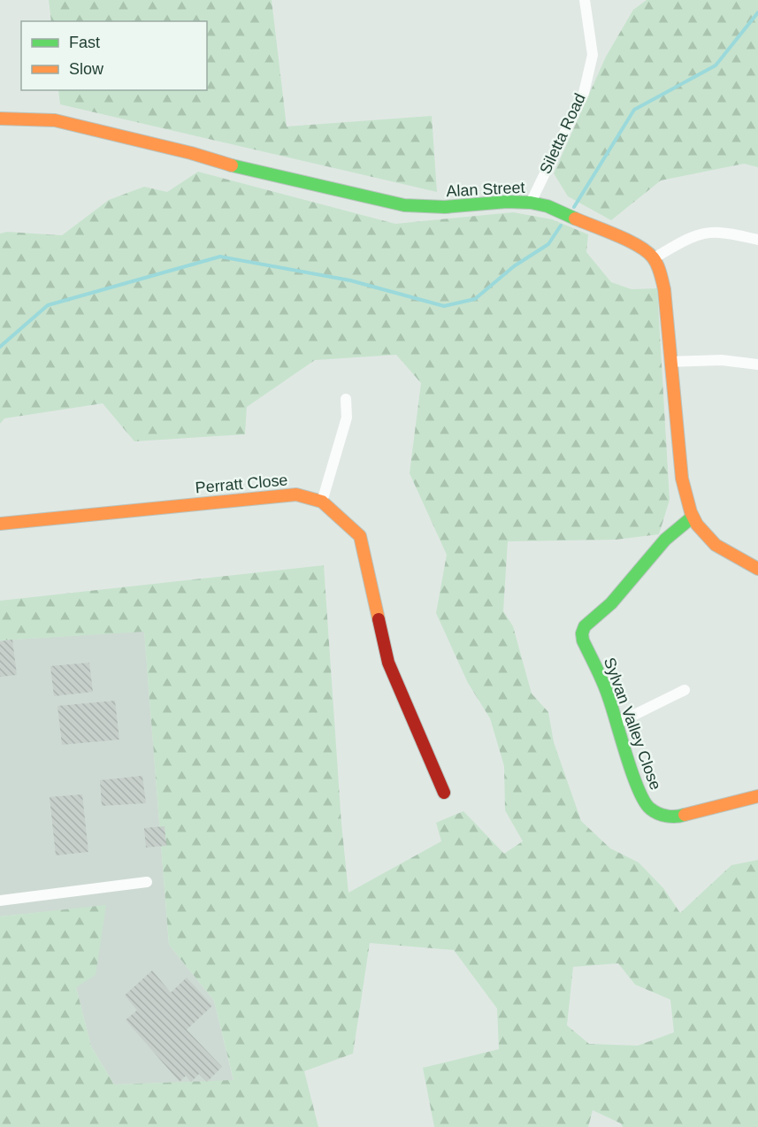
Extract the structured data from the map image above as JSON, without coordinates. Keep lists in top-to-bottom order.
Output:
{
  "streets": {
    "street": [
      "Siletta Road",
      "Alan Street",
      "Perratt Close",
      "Sylvan Valley Close"
    ]
  },
  "crossings": [
    ["Siletta Road", "Alan Street"]
  ],
  "legend": ["Fast", "Slow"]
}
